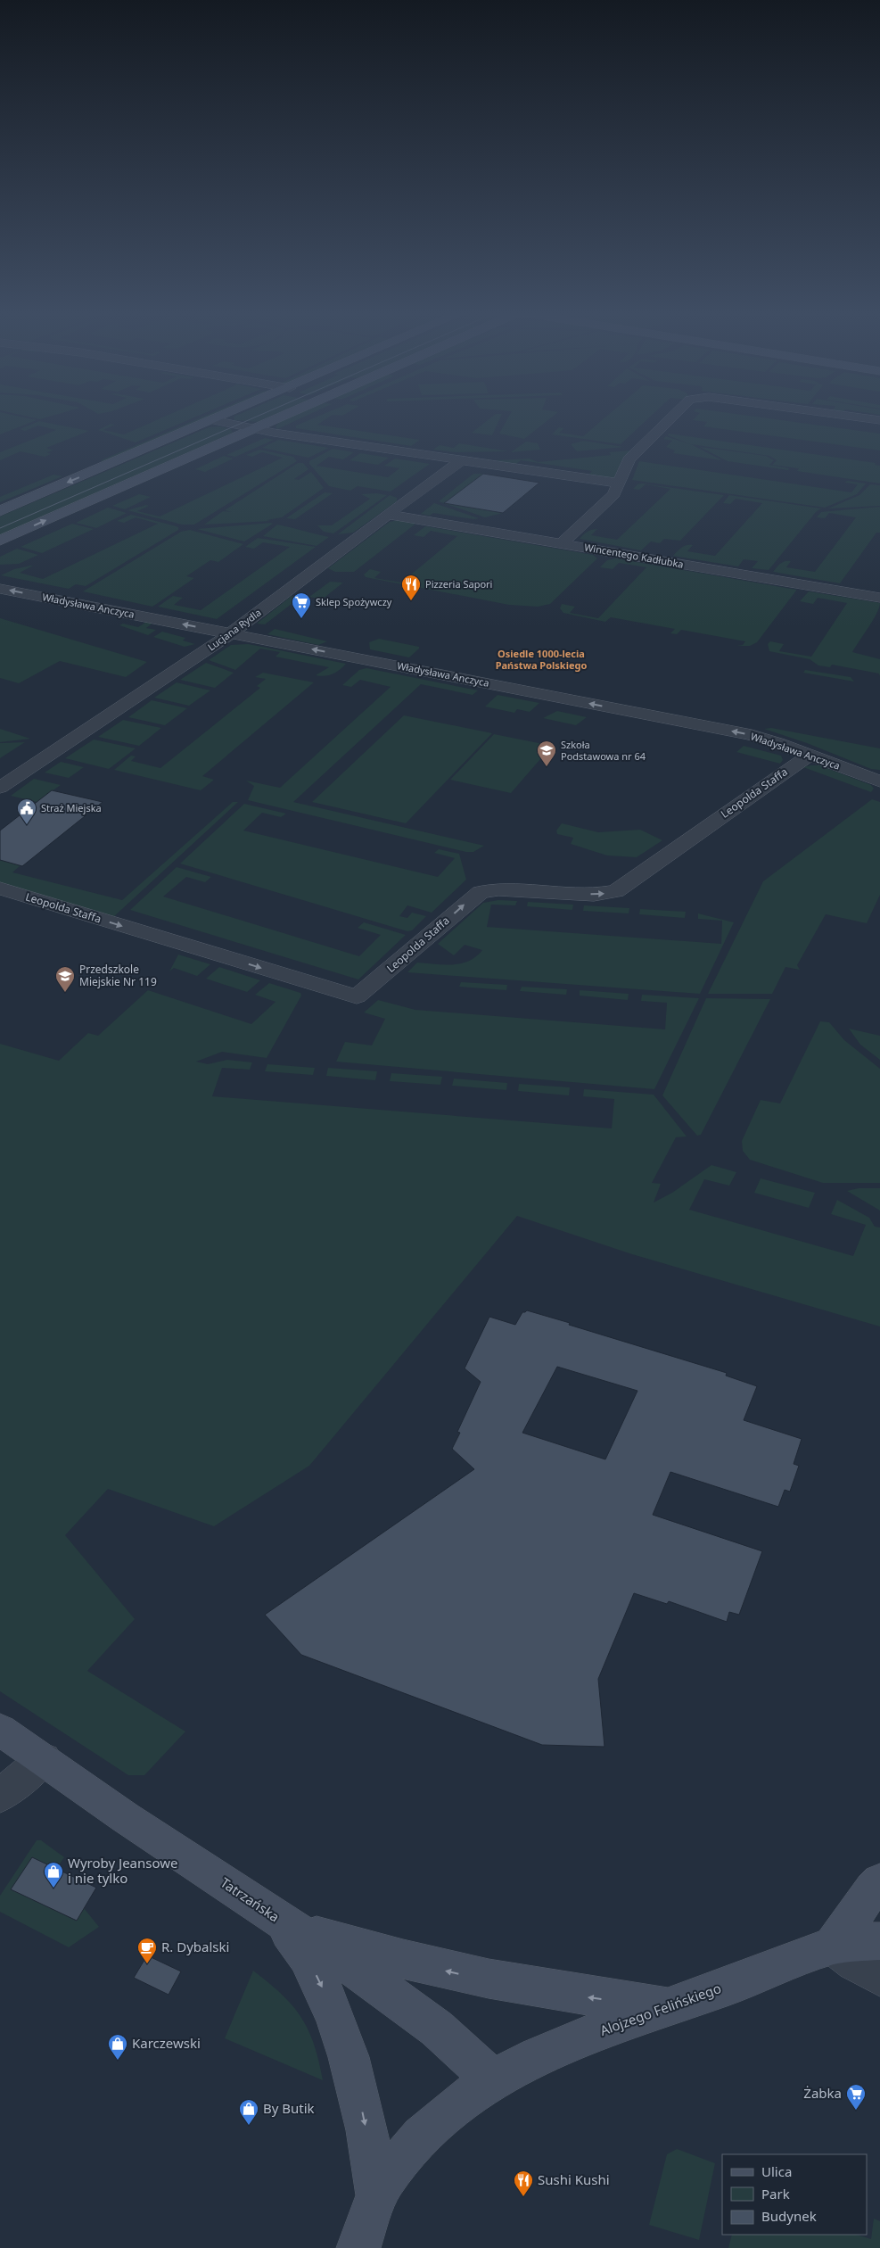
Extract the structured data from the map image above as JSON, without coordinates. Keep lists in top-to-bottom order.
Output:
{
  "streets": {
    "main road": ["Tatrzańska", "Alojzego Felińskiego"],
    "street": [
      "Wincentego Kadłubka",
      "Władysława Anczyca",
      "Lucjana Rydla",
      "Leopolda Staffa"
    ]
  },
  "crossings": [
    ["Wincentego Kadłubka", "Lucjana Rydla"],
    ["Władysława Anczyca", "Lucjana Rydla"],
    ["Władysława Anczyca", "Leopolda Staffa"],
    ["Tatrzańska", "Alojzego Felińskiego"]
  ],
  "one_way": ["Leopolda Staffa"],
  "districts": ["Osiedle 1000-lecia Państwa Polskiego"],
  "places": {
    "restaurant": ["Pizzeria Sapori", "Sushi Kushi"],
    "supermarket": ["Sklep Spożywczy", "Żabka"],
    "school or university": ["Szkoła Podstawowa nr 64", "Przedszkole Miejskie Nr 119"],
    "public building": ["Straż Miejska"],
    "shop": ["Wyroby Jeansowe i nie tylko", "Karczewski", "By Butik"],
    "cafe": ["R. Dybalski"]
  },
  "legend": ["Ulica", "Park", "Budynek"]
}
